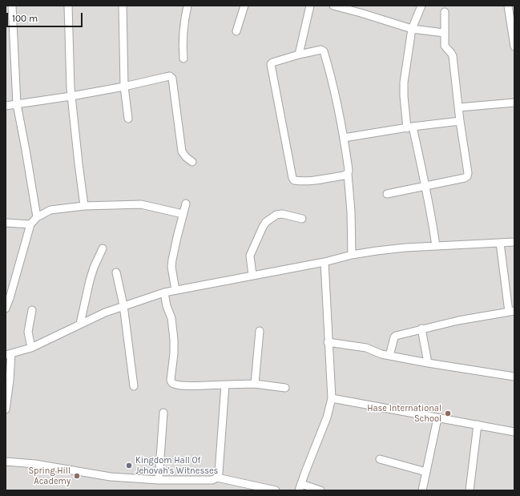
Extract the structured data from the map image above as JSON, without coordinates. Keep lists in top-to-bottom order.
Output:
{
  "places": ["Hase International School", "Kingdom Hall Of Jehovah's Witnesses", "Spring Hill Academy"],
  "scale_bar": "100 m"
}
